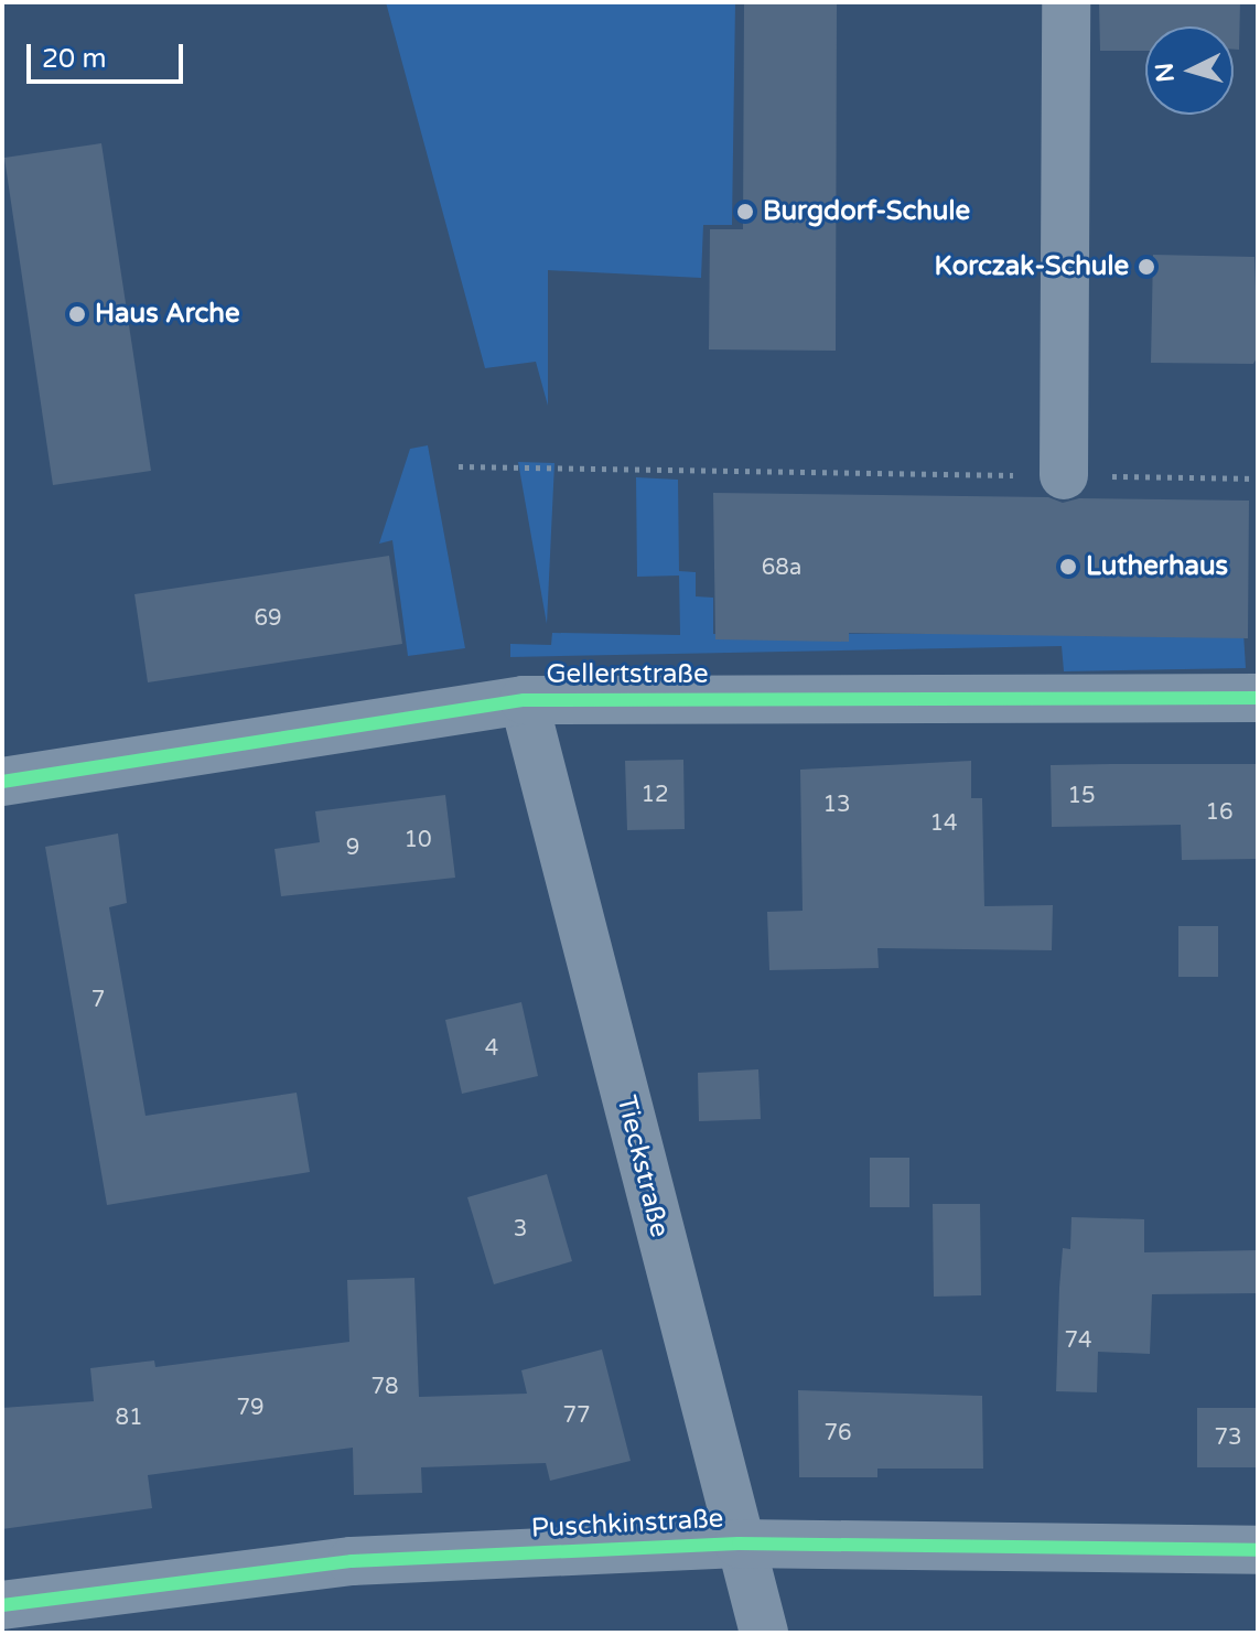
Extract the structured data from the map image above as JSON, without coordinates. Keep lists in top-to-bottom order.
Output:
{
  "streets": {
    "street": ["Gellertstraße", "Tieckstraße", "Puschkinstraße"]
  },
  "crossings": [
    ["Gellertstraße", "Tieckstraße"],
    ["Tieckstraße", "Puschkinstraße"]
  ],
  "places": [
    "Burgdorf-Schule",
    "Korczak-Schule",
    "Haus Arche",
    "Lutherhaus"
  ],
  "house_numbers": [
    "68a",
    "69",
    "12",
    "15",
    "13",
    "16",
    "14",
    "10",
    "9",
    "7",
    "4",
    "3",
    "74",
    "78",
    "79",
    "77",
    "81",
    "76",
    "73"
  ],
  "scale_bar": "20 m",
  "north": "left"
}
